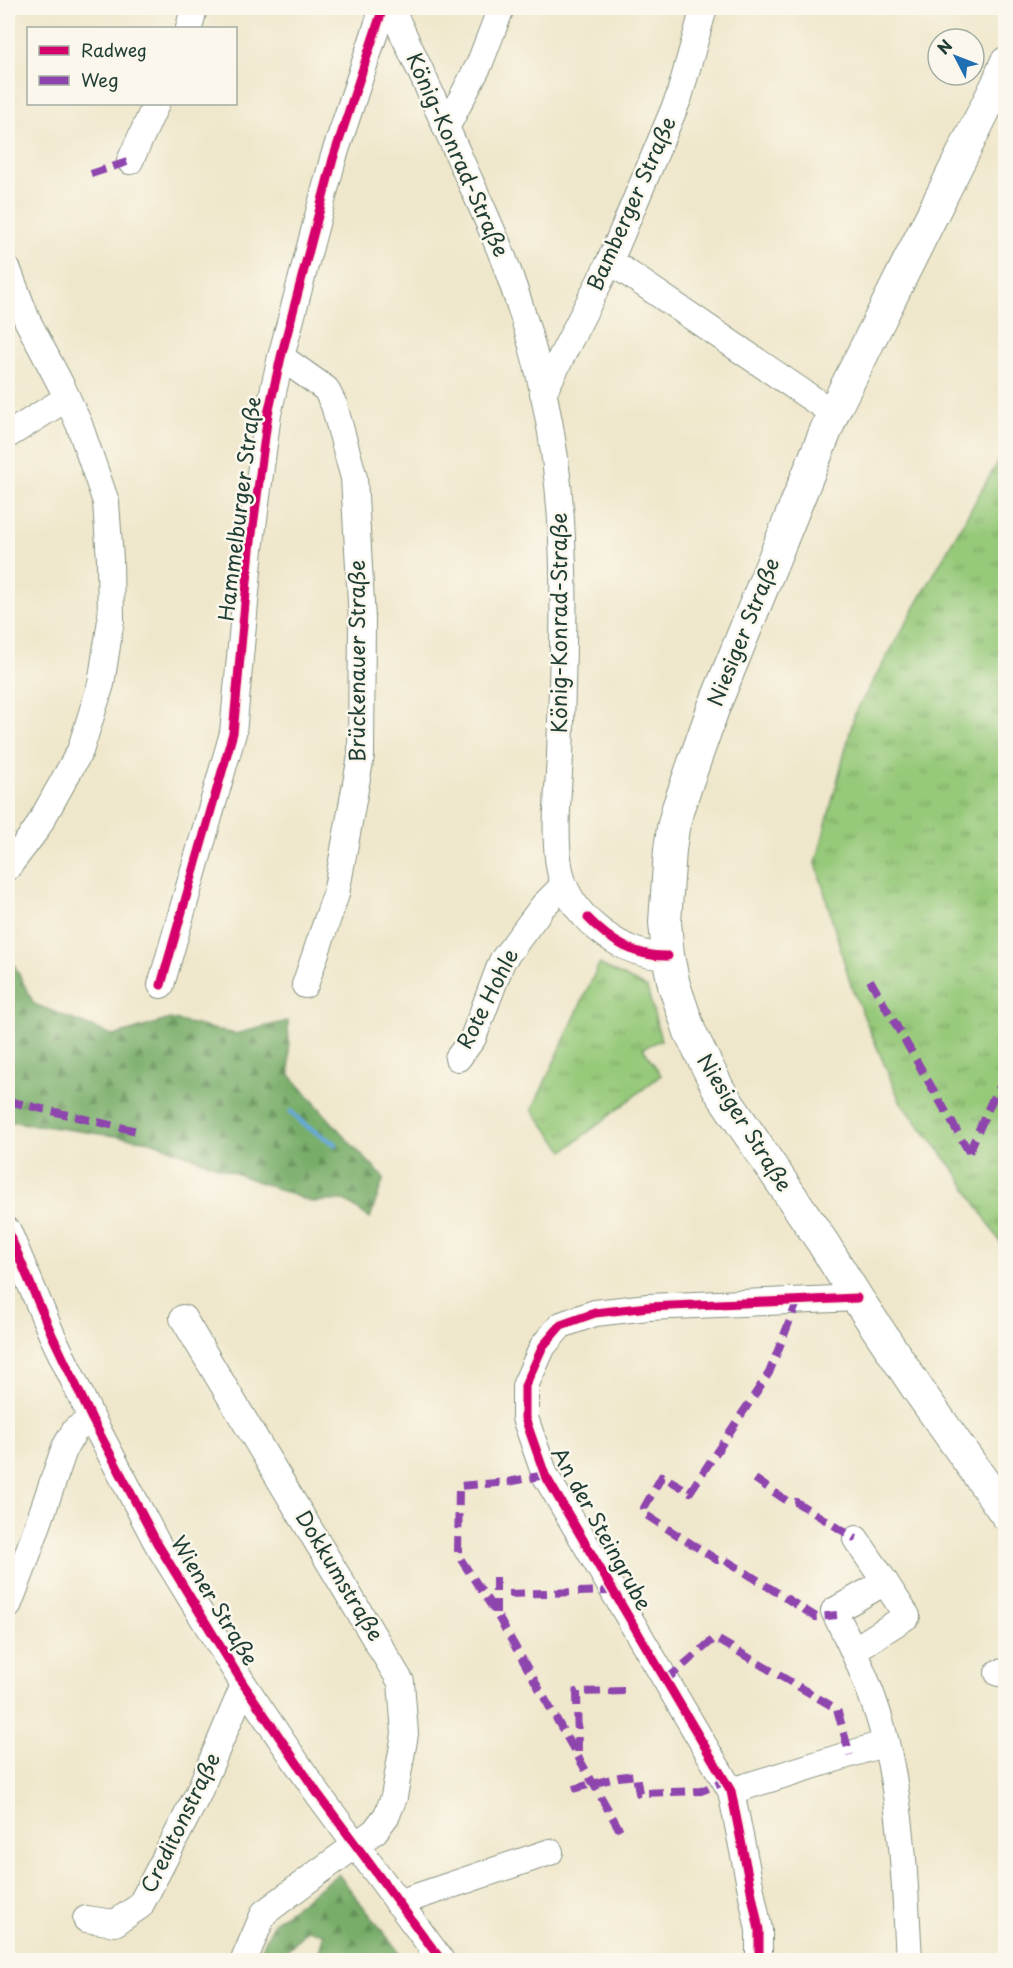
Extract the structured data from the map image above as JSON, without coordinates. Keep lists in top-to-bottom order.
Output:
{
  "streets": {
    "main road": ["Niesiger Straße"],
    "street": [
      "König-Konrad-Straße",
      "Bamberger Straße",
      "Hammelburger Straße",
      "Brückenauer Straße",
      "Rote Hohle",
      "An der Steingrube",
      "Dokkumstraße",
      "Wiener Straße",
      "Creditonstraße"
    ]
  },
  "crossings": [
    ["König-Konrad-Straße", "Bamberger Straße"],
    ["König-Konrad-Straße", "Niesiger Straße"],
    ["König-Konrad-Straße", "Rote Hohle"],
    ["Hammelburger Straße", "Brückenauer Straße"],
    ["Niesiger Straße", "An der Steingrube"],
    ["Dokkumstraße", "Wiener Straße"],
    ["Wiener Straße", "Creditonstraße"]
  ],
  "legend": ["Radweg", "Weg"],
  "north": "top left"
}
